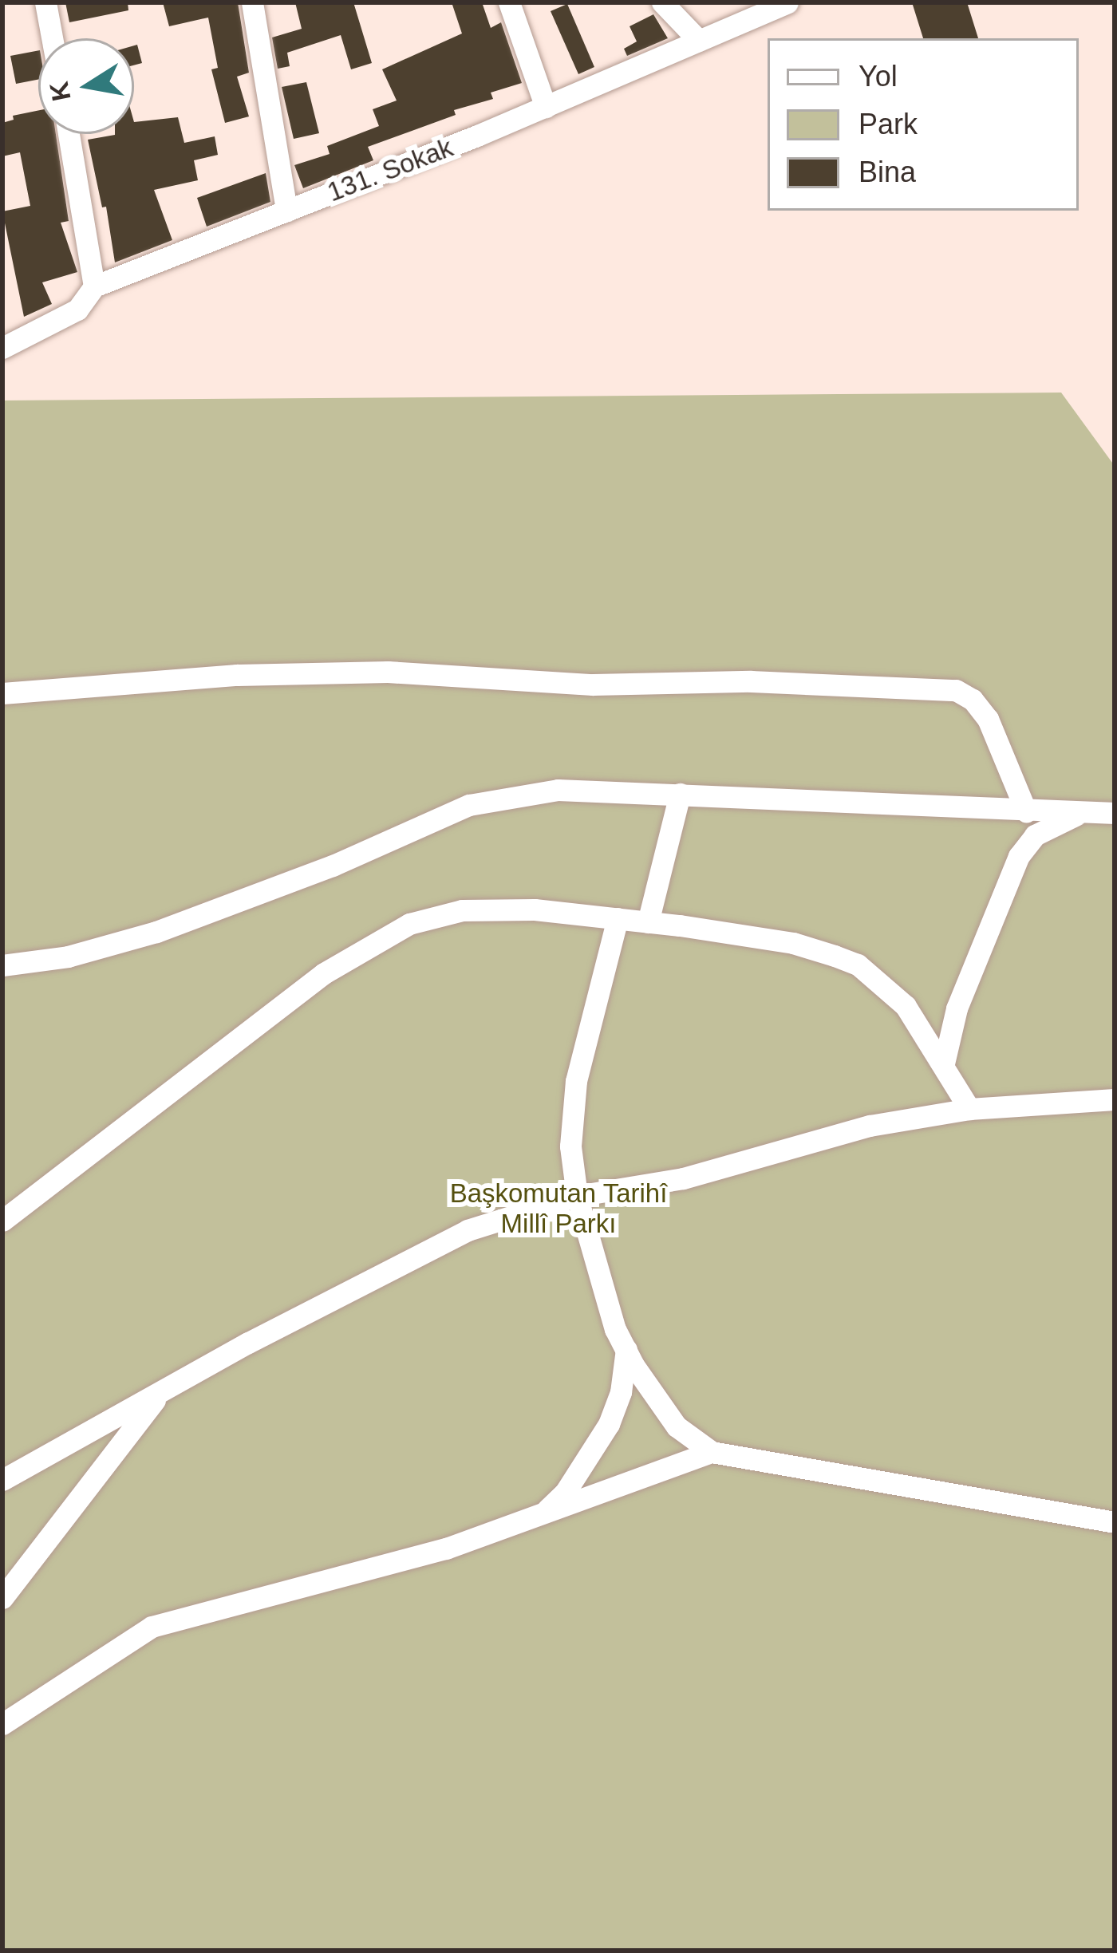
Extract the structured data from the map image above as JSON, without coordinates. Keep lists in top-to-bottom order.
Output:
{
  "streets": {
    "street": ["131. Sokak"]
  },
  "parks": ["Başkomutan Tarihî Millî Parkı"],
  "legend": ["Yol", "Park", "Bina"],
  "north": "left"
}
